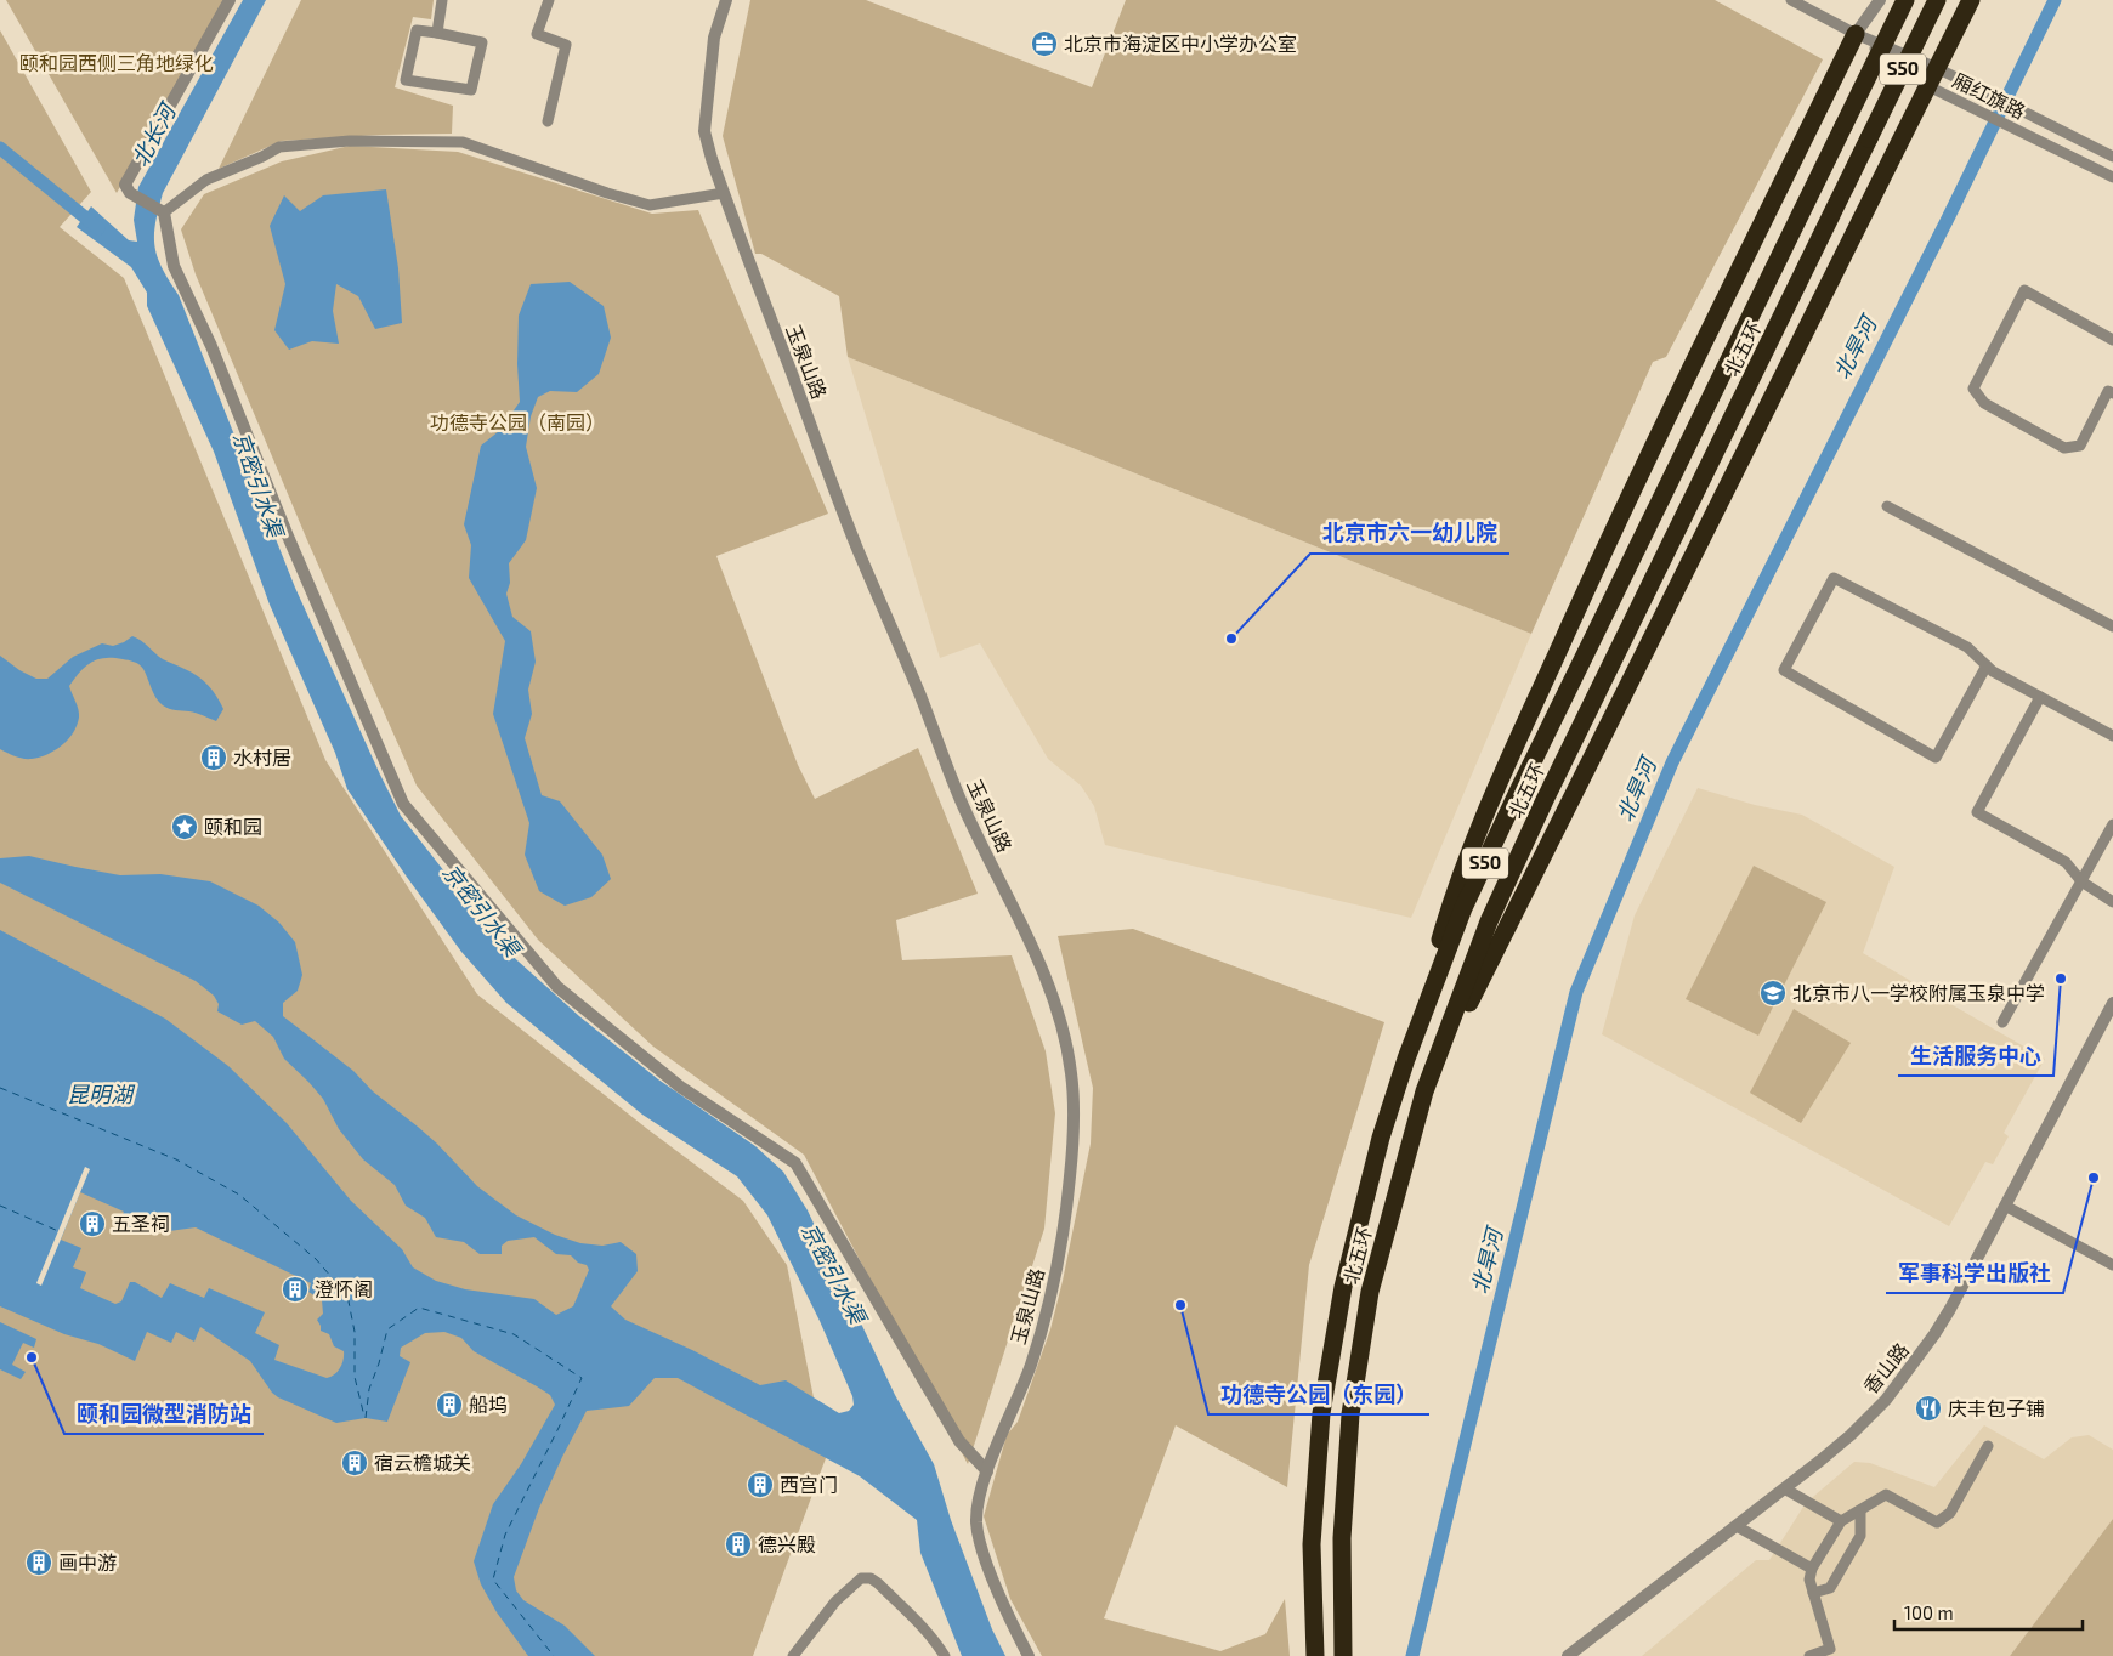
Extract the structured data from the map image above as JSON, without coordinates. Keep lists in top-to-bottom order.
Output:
{
  "streets": {
    "highway": ["S50", "北五环"],
    "street": ["厢红旗路", "玉泉山路", "香山路"]
  },
  "water": [
    "北长河",
    "北旱河",
    "京密引水渠",
    "昆明湖"
  ],
  "parks": ["颐和园西侧三角地绿化", "功德寺公园（南园）"],
  "places": {
    "office": ["北京市海淀区中小学办公室"],
    "other": [
      "北京市六一幼儿院",
      "生活服务中心",
      "军事科学出版社",
      "功德寺公园（东园）",
      "颐和园微型消防站"
    ],
    "building": [
      "水村居",
      "五圣祠",
      "澄怀阁",
      "船坞",
      "宿云檐城关",
      "西宫门",
      "德兴殿",
      "画中游"
    ],
    "place": ["颐和园"],
    "school or university": ["北京市八一学校附属玉泉中学"],
    "restaurant": ["庆丰包子铺"]
  },
  "scale_bar": "100 m"
}
